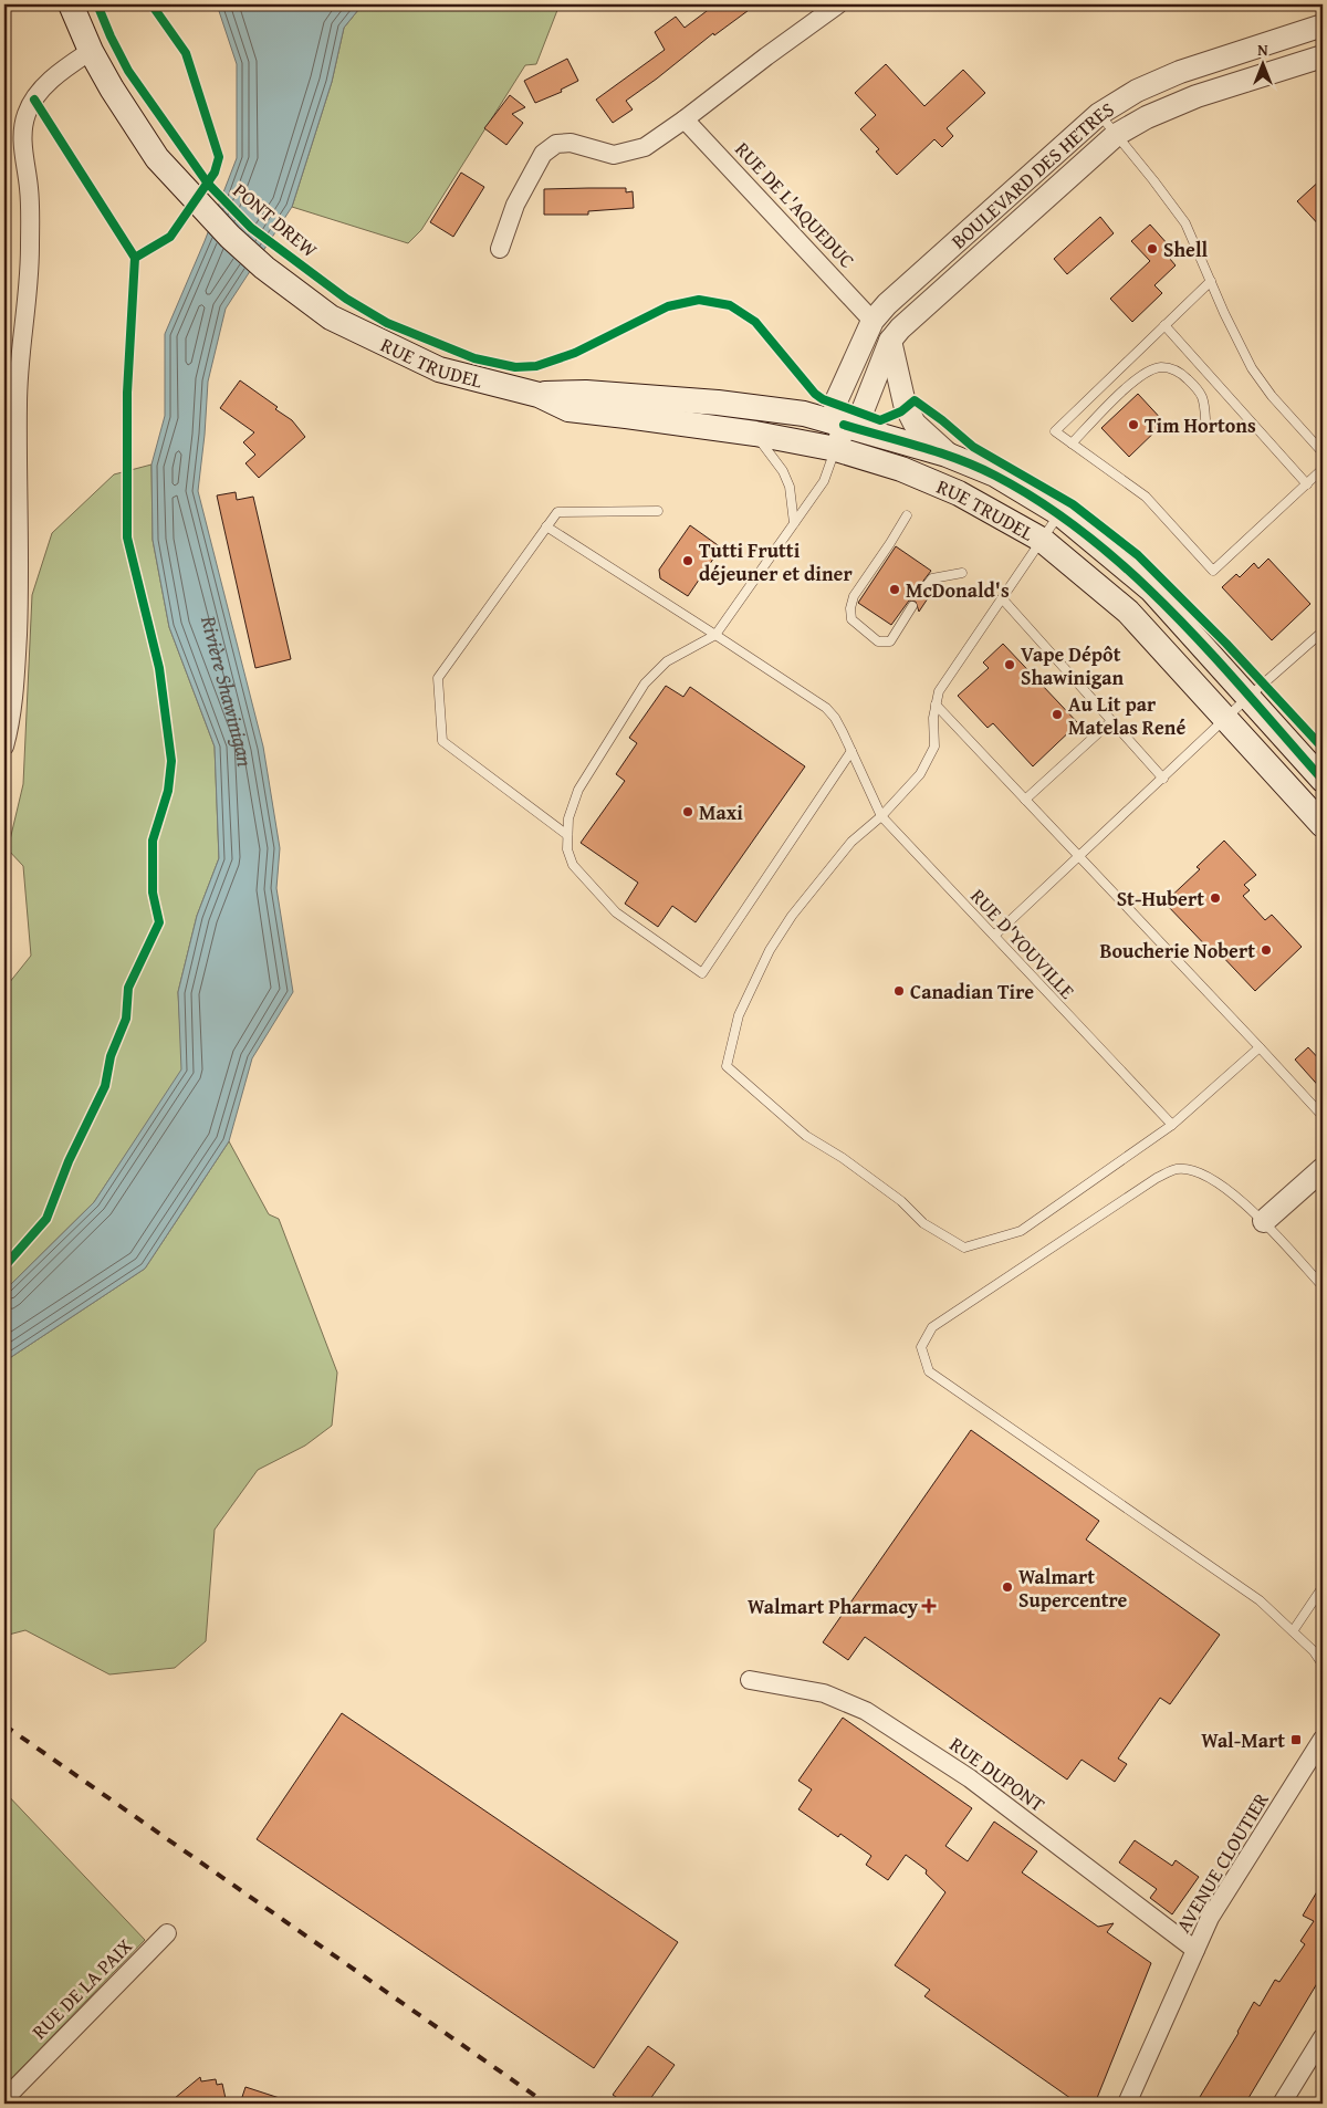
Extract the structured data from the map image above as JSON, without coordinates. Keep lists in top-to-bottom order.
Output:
{
  "streets": {
    "main road": ["PONT DREW", "RUE TRUDEL"],
    "street": [
      "BOULEVARD DES HETRES",
      "RUE DE L'AQUEDUC",
      "RUE DUPONT",
      "AVENUE CLOUTIER",
      "RUE DE LA PAIX"
    ],
    "lane": ["RUE D'YOUVILLE"]
  },
  "crossings": [
    ["BOULEVARD DES HETRES", "RUE DE L'AQUEDUC"],
    ["BOULEVARD DES HETRES", "RUE TRUDEL"],
    ["BOULEVARD DES HETRES", "RUE D'YOUVILLE"],
    ["PONT DREW", "RUE TRUDEL"],
    ["RUE DUPONT", "AVENUE CLOUTIER"]
  ],
  "water": ["Rivière Shawinigan"],
  "places": {
    "other": [
      "Shell",
      "Tim Hortons",
      "Tutti Frutti déjeuner et diner",
      "McDonald's",
      "Vape Dépôt Shawinigan",
      "Au Lit par Matelas René",
      "Maxi",
      "St-Hubert",
      "Boucherie Nobert",
      "Canadian Tire",
      "Walmart Supercentre"
    ],
    "health": ["Walmart Pharmacy"],
    "transit": ["Wal-Mart"]
  },
  "north": "top"
}
